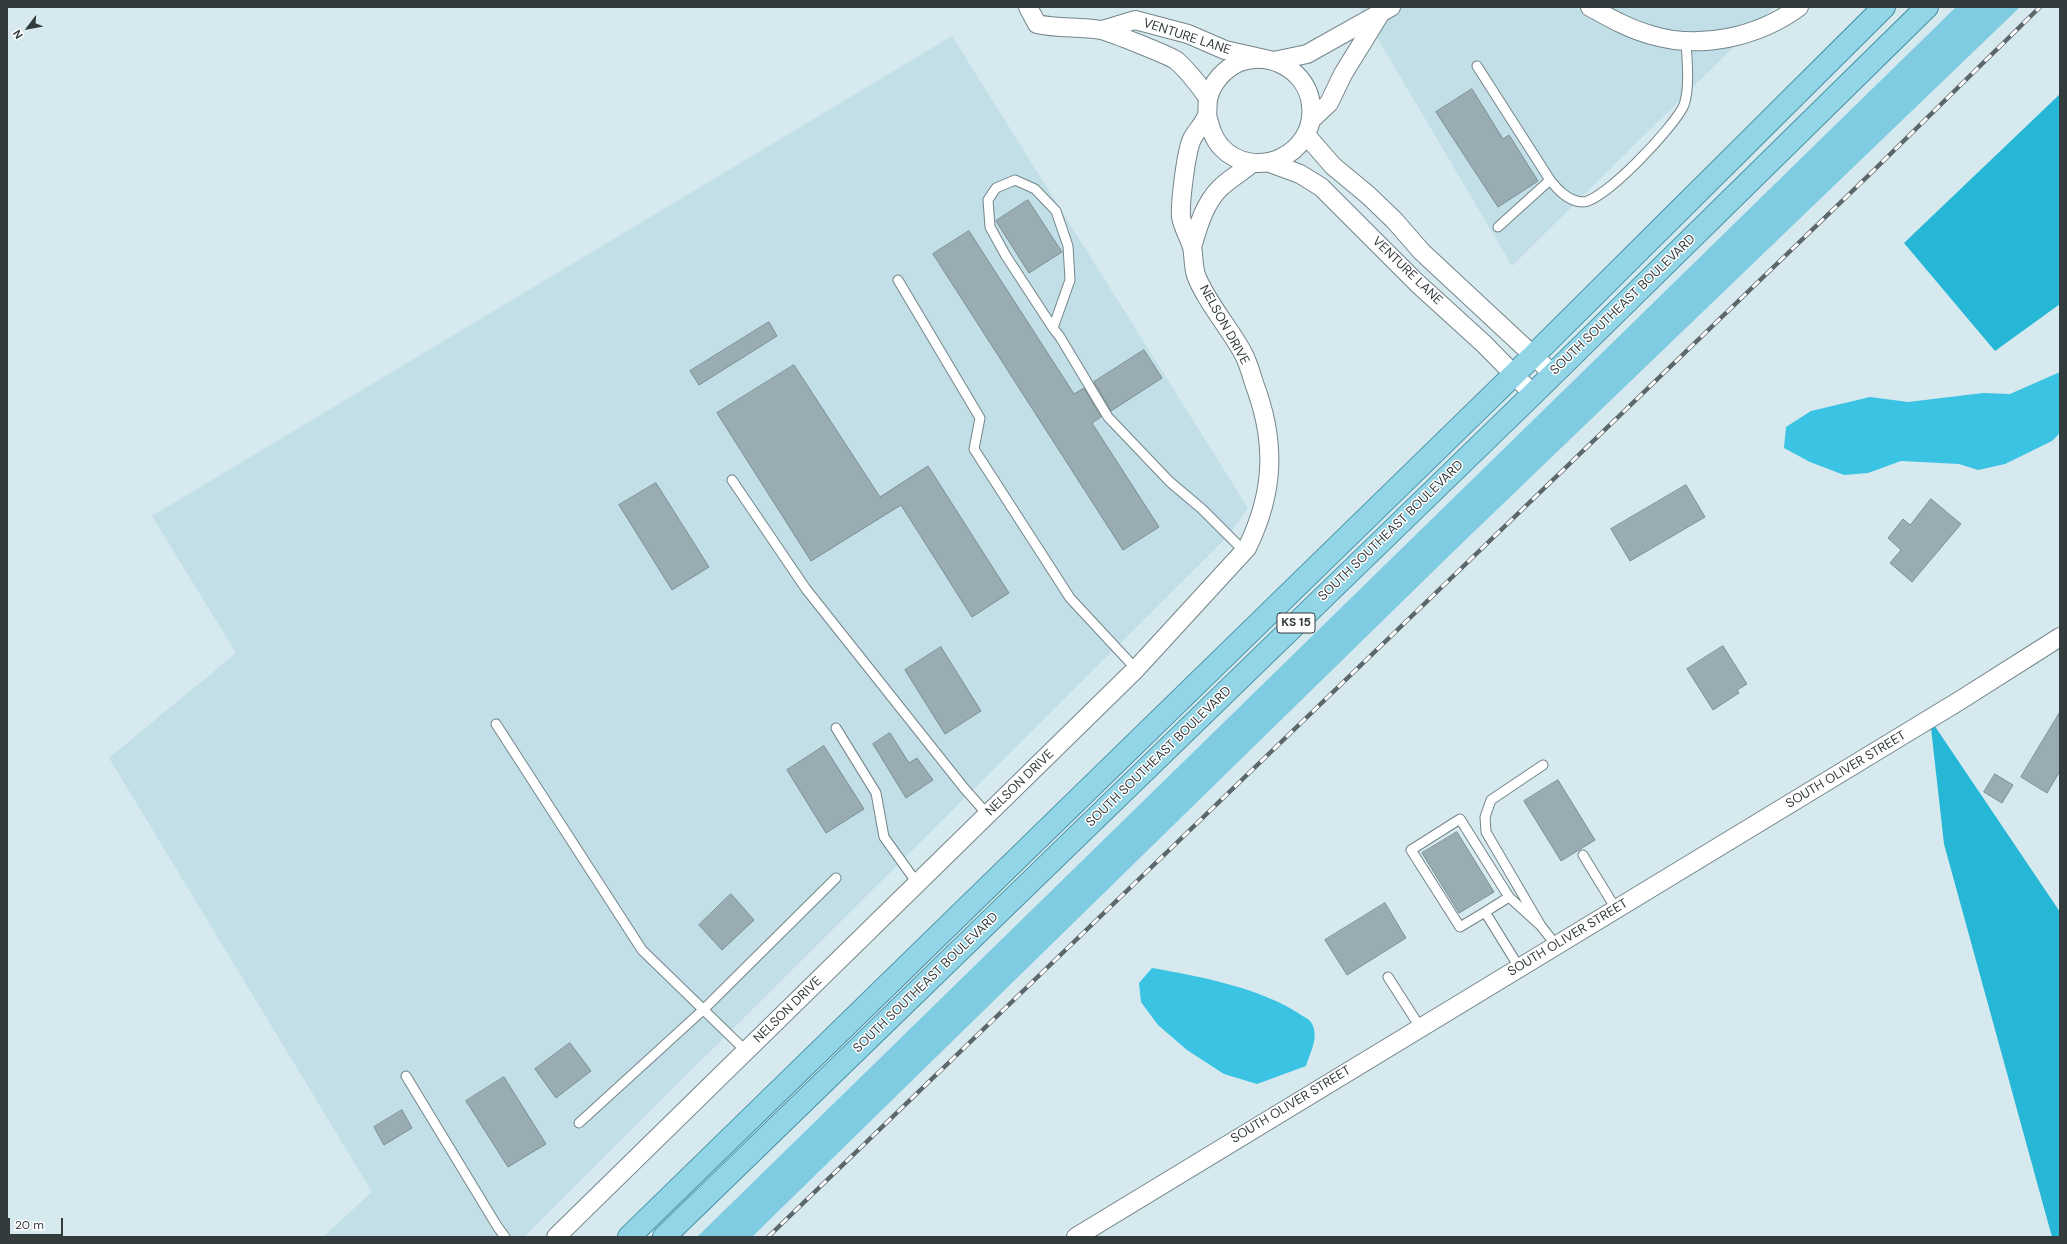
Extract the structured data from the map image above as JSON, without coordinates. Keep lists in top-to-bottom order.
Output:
{
  "streets": {
    "main road": ["SOUTH SOUTHEAST BOULEVARD", "KS 15"],
    "street": ["VENTURE LANE", "NELSON DRIVE", "SOUTH OLIVER STREET"]
  },
  "crossings": [
    ["VENTURE LANE", "SOUTH SOUTHEAST BOULEVARD"],
    ["VENTURE LANE", "NELSON DRIVE"]
  ],
  "scale_bar": "20 m",
  "north": "bottom left"
}
